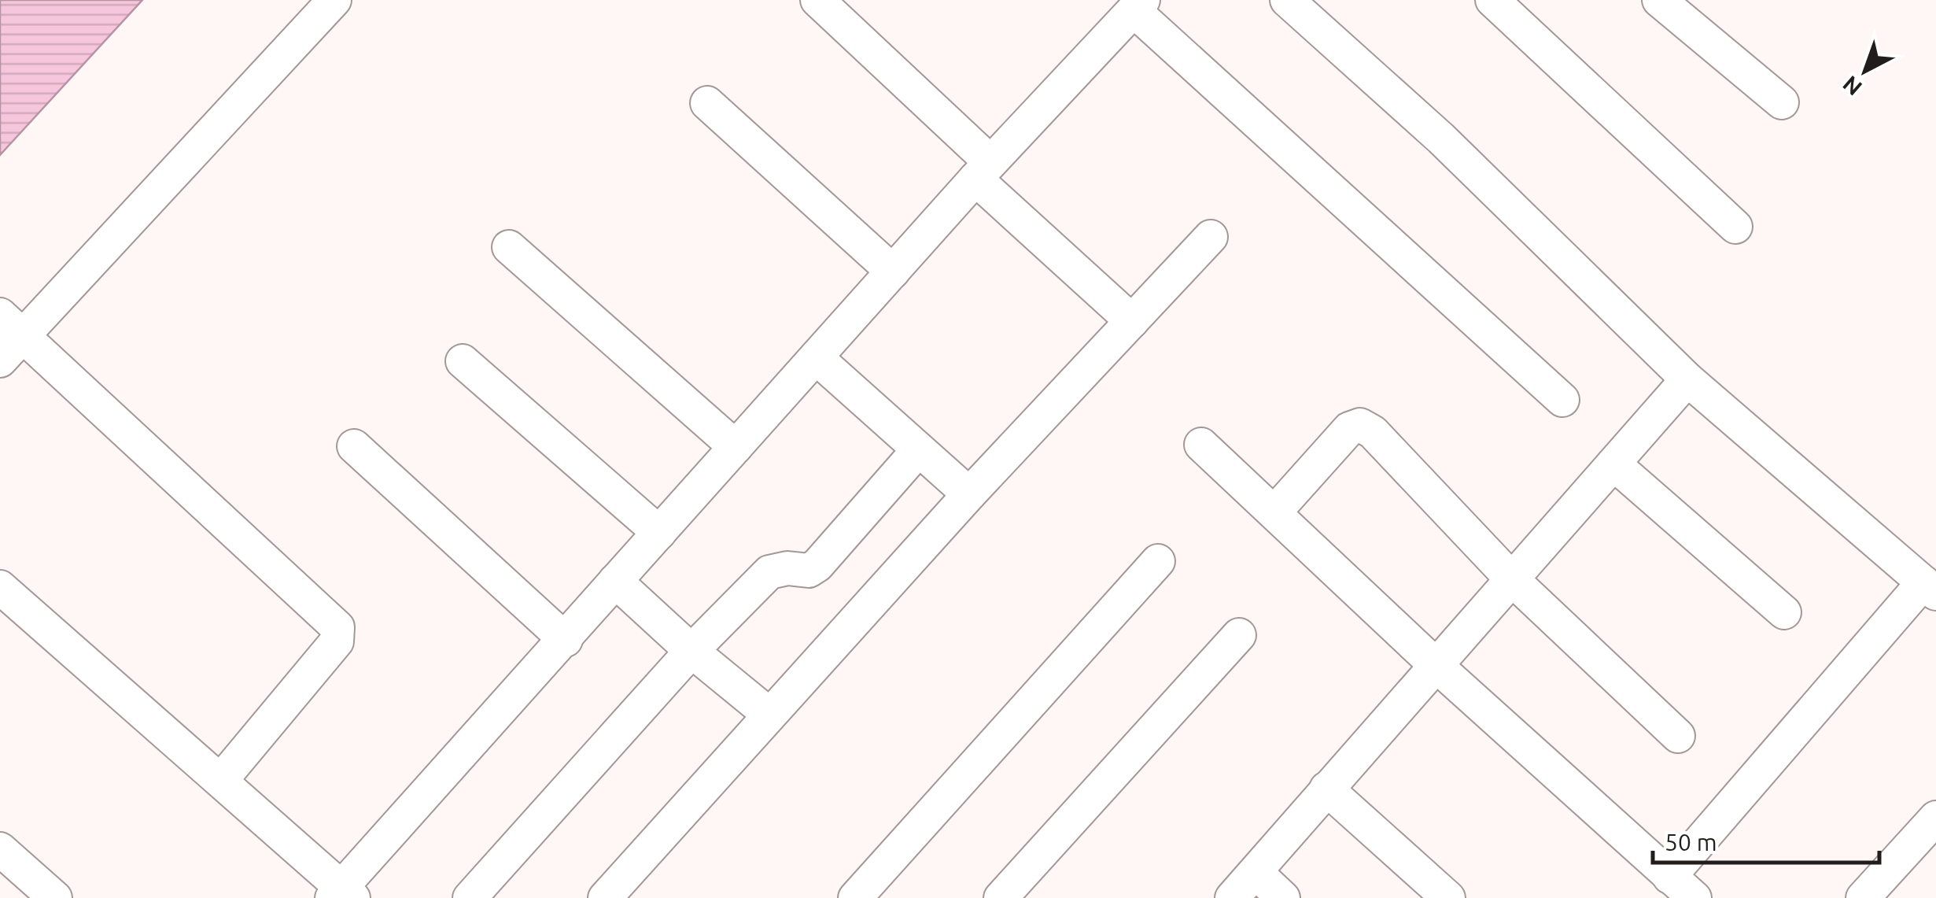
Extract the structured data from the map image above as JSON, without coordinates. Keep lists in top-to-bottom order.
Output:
{
  "scale_bar": "50 m",
  "north": "bottom left"
}
